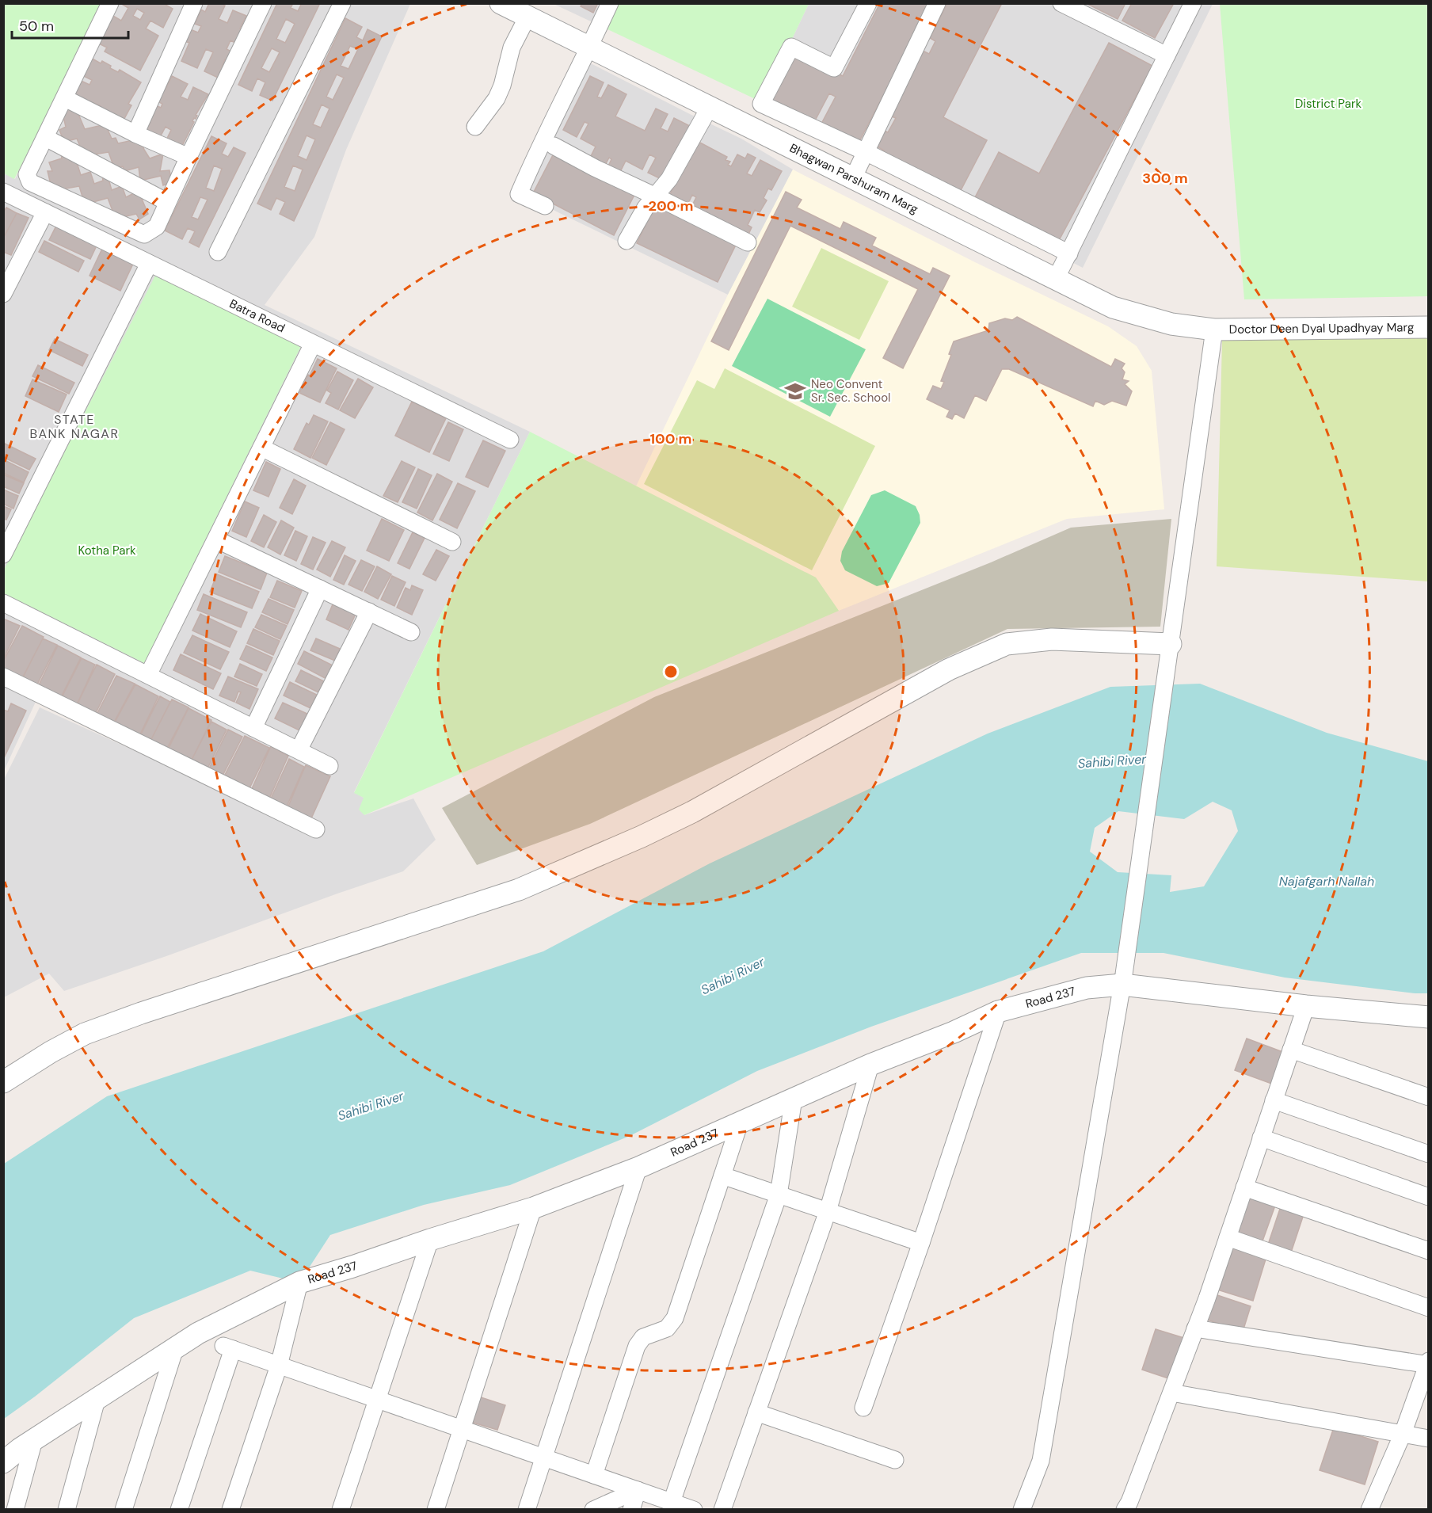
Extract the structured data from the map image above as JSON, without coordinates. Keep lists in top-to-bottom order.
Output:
{
  "streets": {
    "street": [
      "Bhagwan Parshuram Marg",
      "Batra Road",
      "Doctor Deen Dyal Upadhyay Marg",
      "Road 237"
    ]
  },
  "crossings": [
    ["Bhagwan Parshuram Marg", "Doctor Deen Dyal Upadhyay Marg"]
  ],
  "districts": ["STATE BANK NAGAR"],
  "water": ["Sahibi River", "Najafgarh Nallah"],
  "parks": ["District Park", "Kotha Park"],
  "places": {
    "school or university": ["Neo Convent Sr. Sec. School"]
  },
  "scale_bar": "50 m",
  "rings": ["300 m", "200 m", "100 m"]
}
